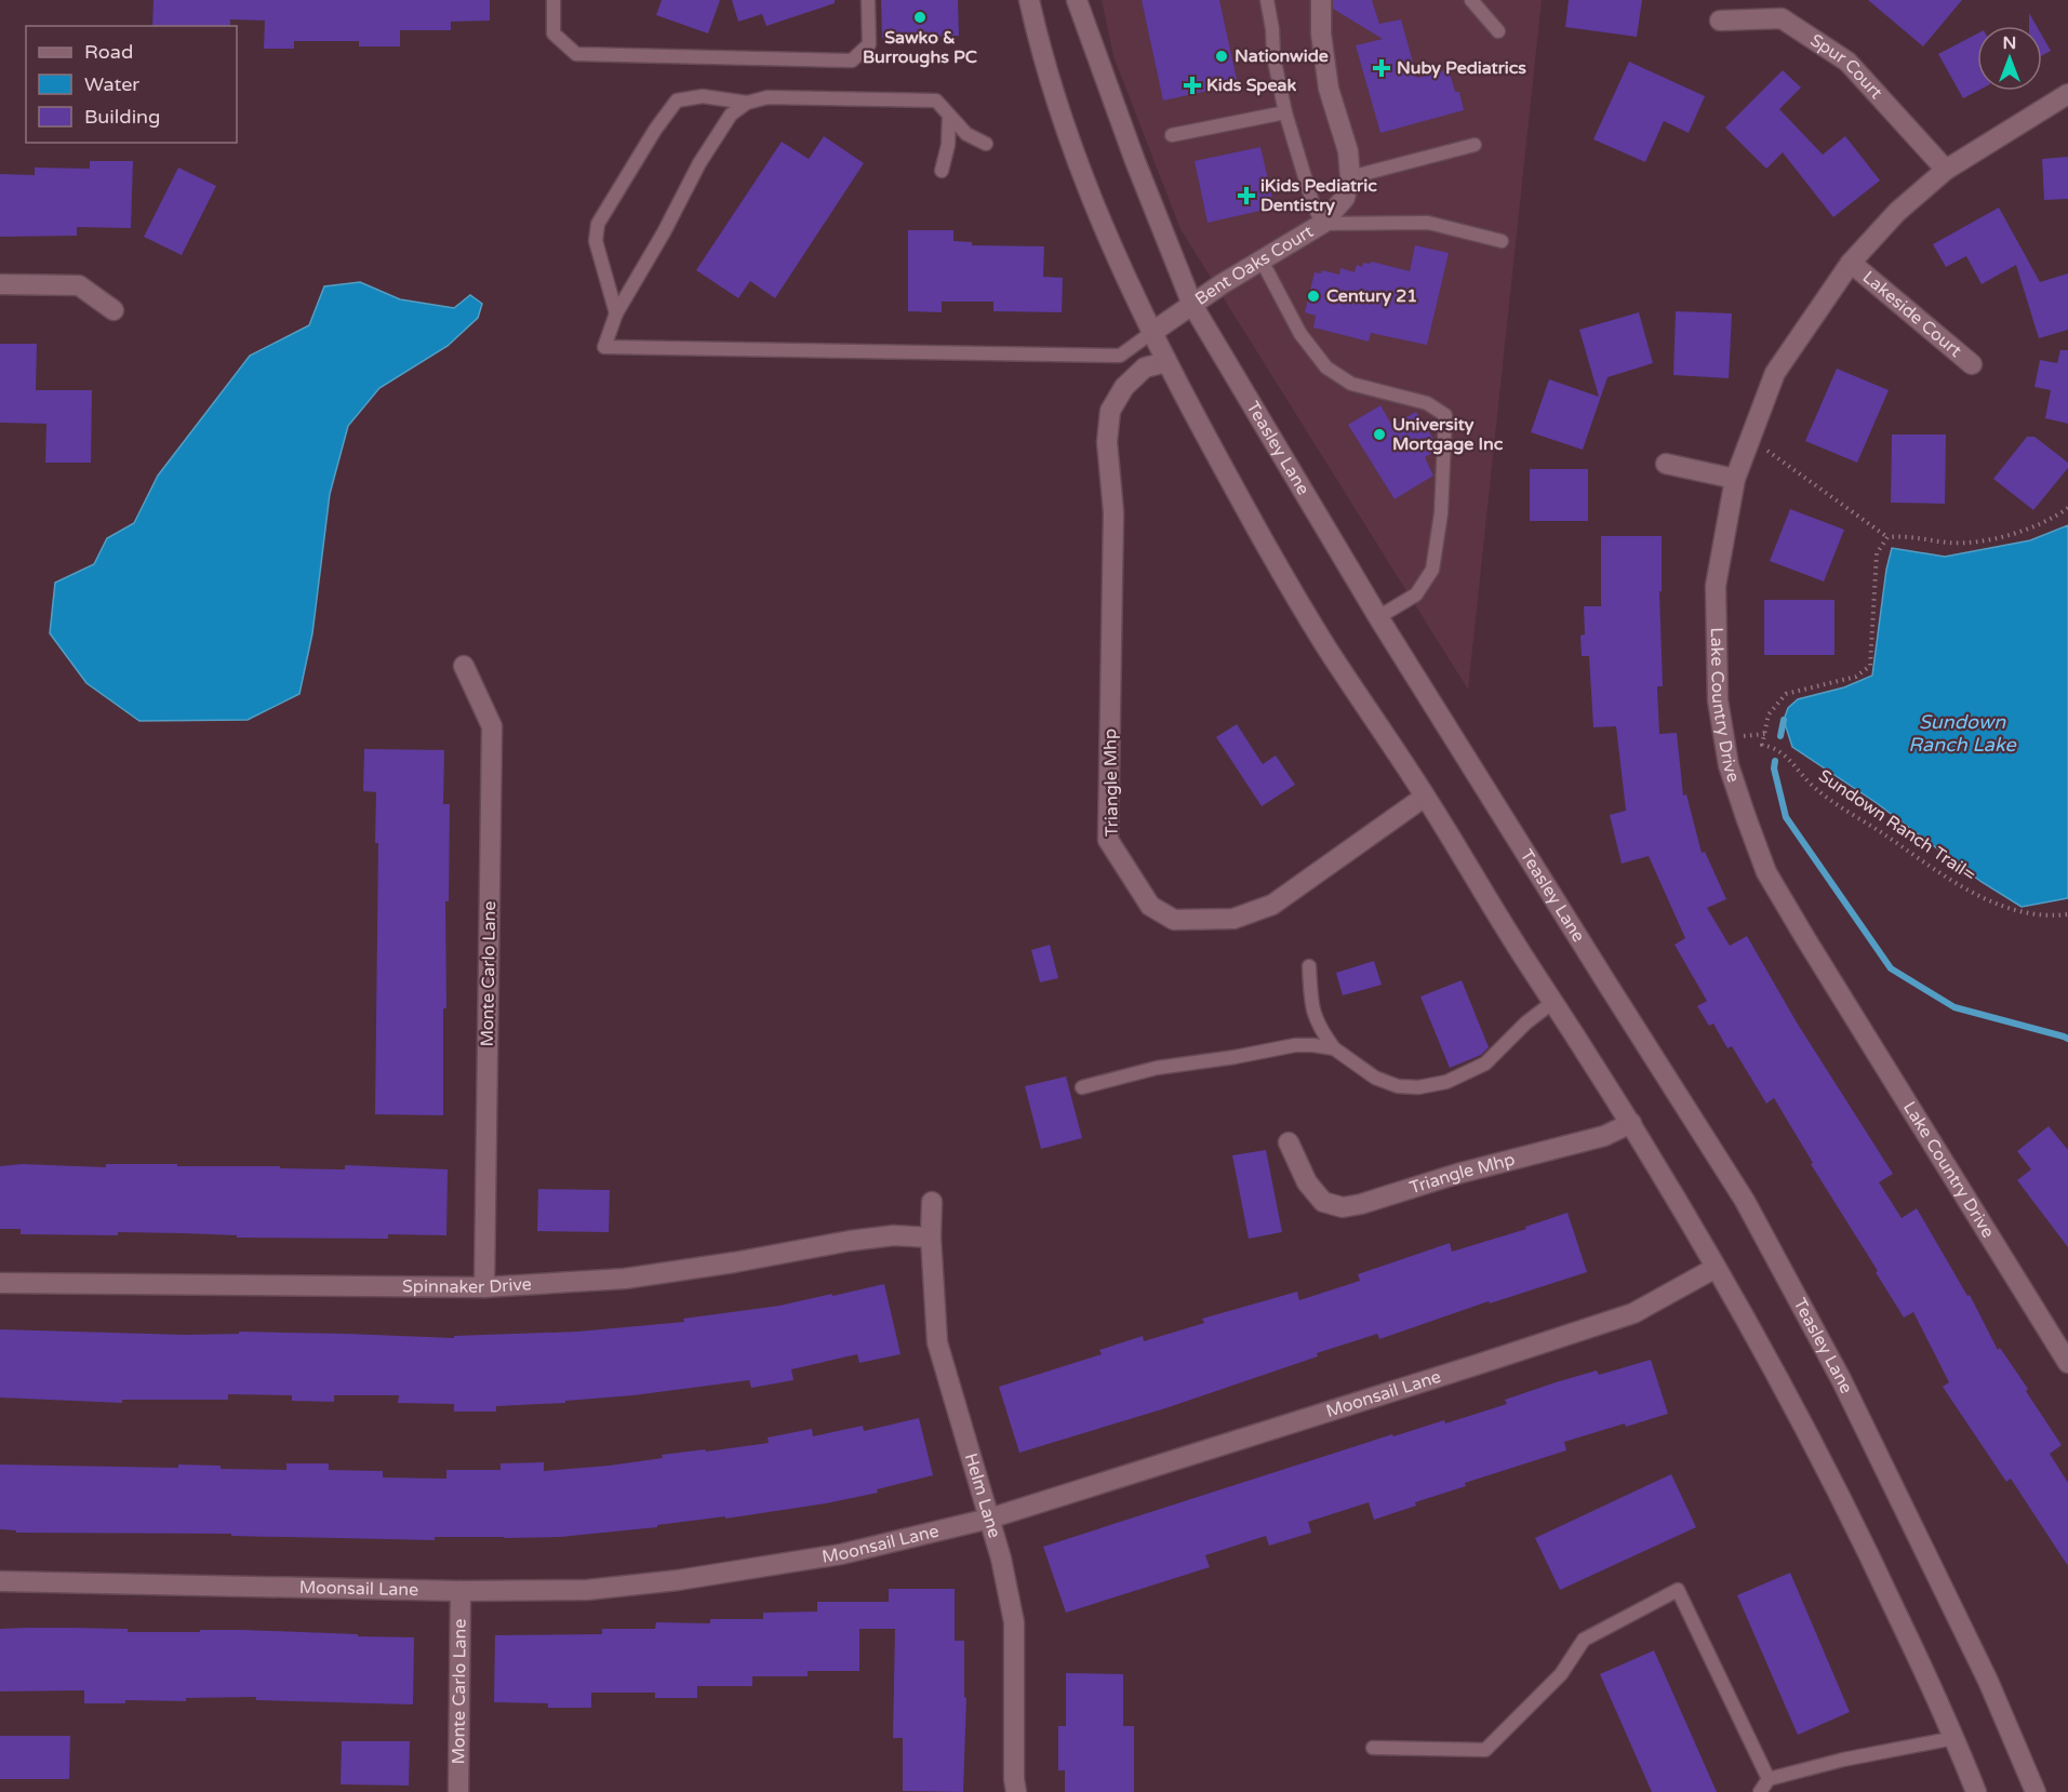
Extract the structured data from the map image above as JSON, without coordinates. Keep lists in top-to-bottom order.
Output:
{
  "streets": {
    "street": [
      "Spur Court",
      "Bent Oaks Court",
      "Lakeside Court",
      "Teasley Lane",
      "Lake Country Drive",
      "Triangle Mhp",
      "Monte Carlo Lane",
      "Spinnaker Drive",
      "Moonsail Lane",
      "Helm Lane"
    ],
    "path": ["Sundown Ranch Trail="]
  },
  "crossings": [
    ["Spur Court", "Lake Country Drive"],
    ["Bent Oaks Court", "Teasley Lane"],
    ["Lakeside Court", "Lake Country Drive"],
    ["Monte Carlo Lane", "Spinnaker Drive"],
    ["Monte Carlo Lane", "Moonsail Lane"],
    ["Spinnaker Drive", "Helm Lane"],
    ["Moonsail Lane", "Helm Lane"]
  ],
  "water": ["Sundown Ranch Lake"],
  "places": {
    "other": [
      "Sawko & Burroughs PC",
      "Nationwide",
      "Century 21",
      "University Mortgage Inc"
    ],
    "health": ["Nuby Pediatrics", "Kids Speak", "iKids Pediatric Dentistry"]
  },
  "legend": ["Road", "Water", "Building"],
  "north": "top"
}
